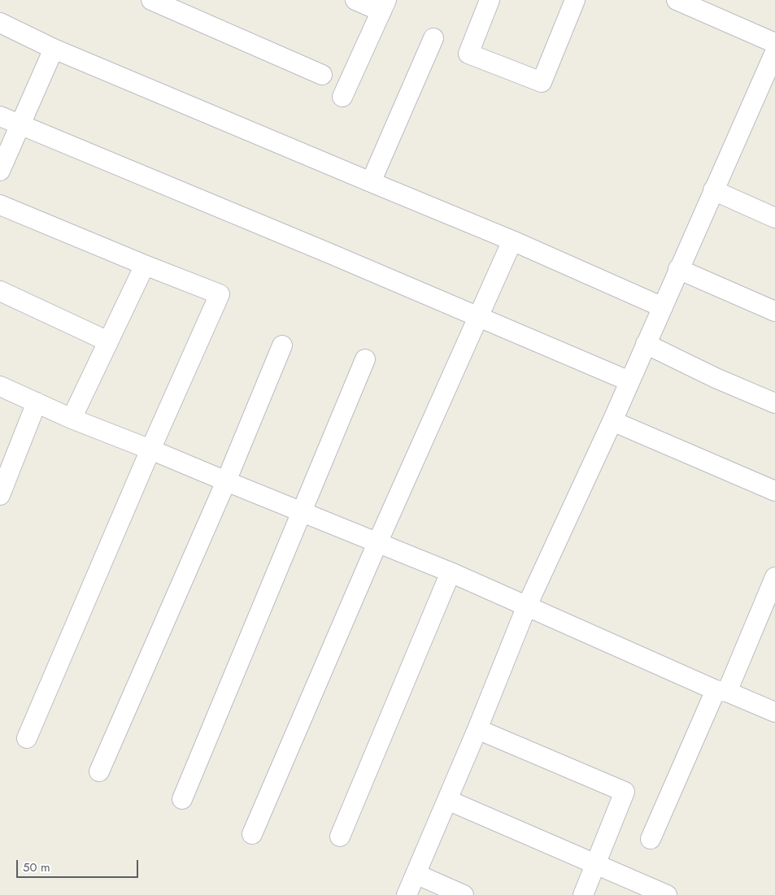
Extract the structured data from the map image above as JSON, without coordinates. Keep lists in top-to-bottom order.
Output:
{
  "scale_bar": "50 m"
}
